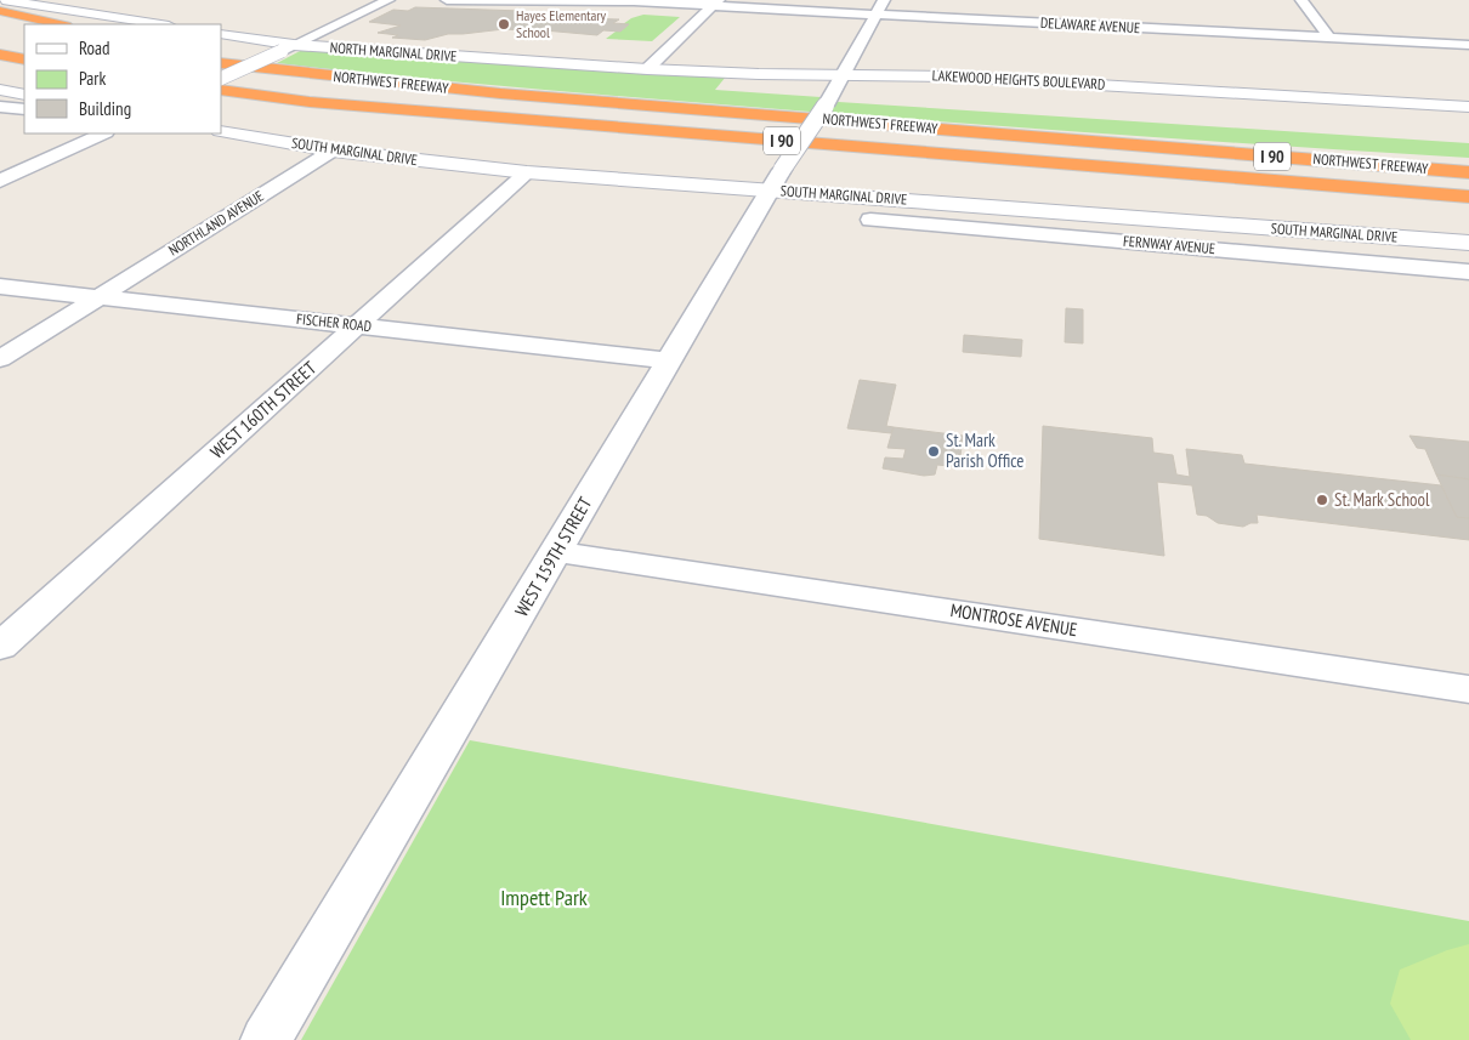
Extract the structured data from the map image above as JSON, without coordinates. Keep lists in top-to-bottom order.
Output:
{
  "streets": {
    "highway": ["NORTHWEST FREEWAY", "I 90"],
    "main road": ["NORTH MARGINAL DRIVE", "LAKEWOOD HEIGHTS BOULEVARD", "SOUTH MARGINAL DRIVE"],
    "street": [
      "DELAWARE AVENUE",
      "NORTHLAND AVENUE",
      "FERNWAY AVENUE",
      "FISCHER ROAD",
      "WEST 160TH STREET",
      "WEST 159TH STREET",
      "MONTROSE AVENUE"
    ]
  },
  "crossings": [
    ["DELAWARE AVENUE", "WEST 159TH STREET"],
    ["NORTH MARGINAL DRIVE", "LAKEWOOD HEIGHTS BOULEVARD"],
    ["LAKEWOOD HEIGHTS BOULEVARD", "WEST 159TH STREET"],
    ["SOUTH MARGINAL DRIVE", "NORTHLAND AVENUE"],
    ["SOUTH MARGINAL DRIVE", "WEST 160TH STREET"],
    ["SOUTH MARGINAL DRIVE", "WEST 159TH STREET"],
    ["NORTHLAND AVENUE", "FISCHER ROAD"],
    ["FISCHER ROAD", "WEST 160TH STREET"],
    ["FISCHER ROAD", "WEST 159TH STREET"],
    ["WEST 159TH STREET", "MONTROSE AVENUE"]
  ],
  "parks": ["Impett Park"],
  "places": ["Hayes Elementary School", "St. Mark Parish Office", "St. Mark School"],
  "legend": ["Road", "Park", "Building"]
}
